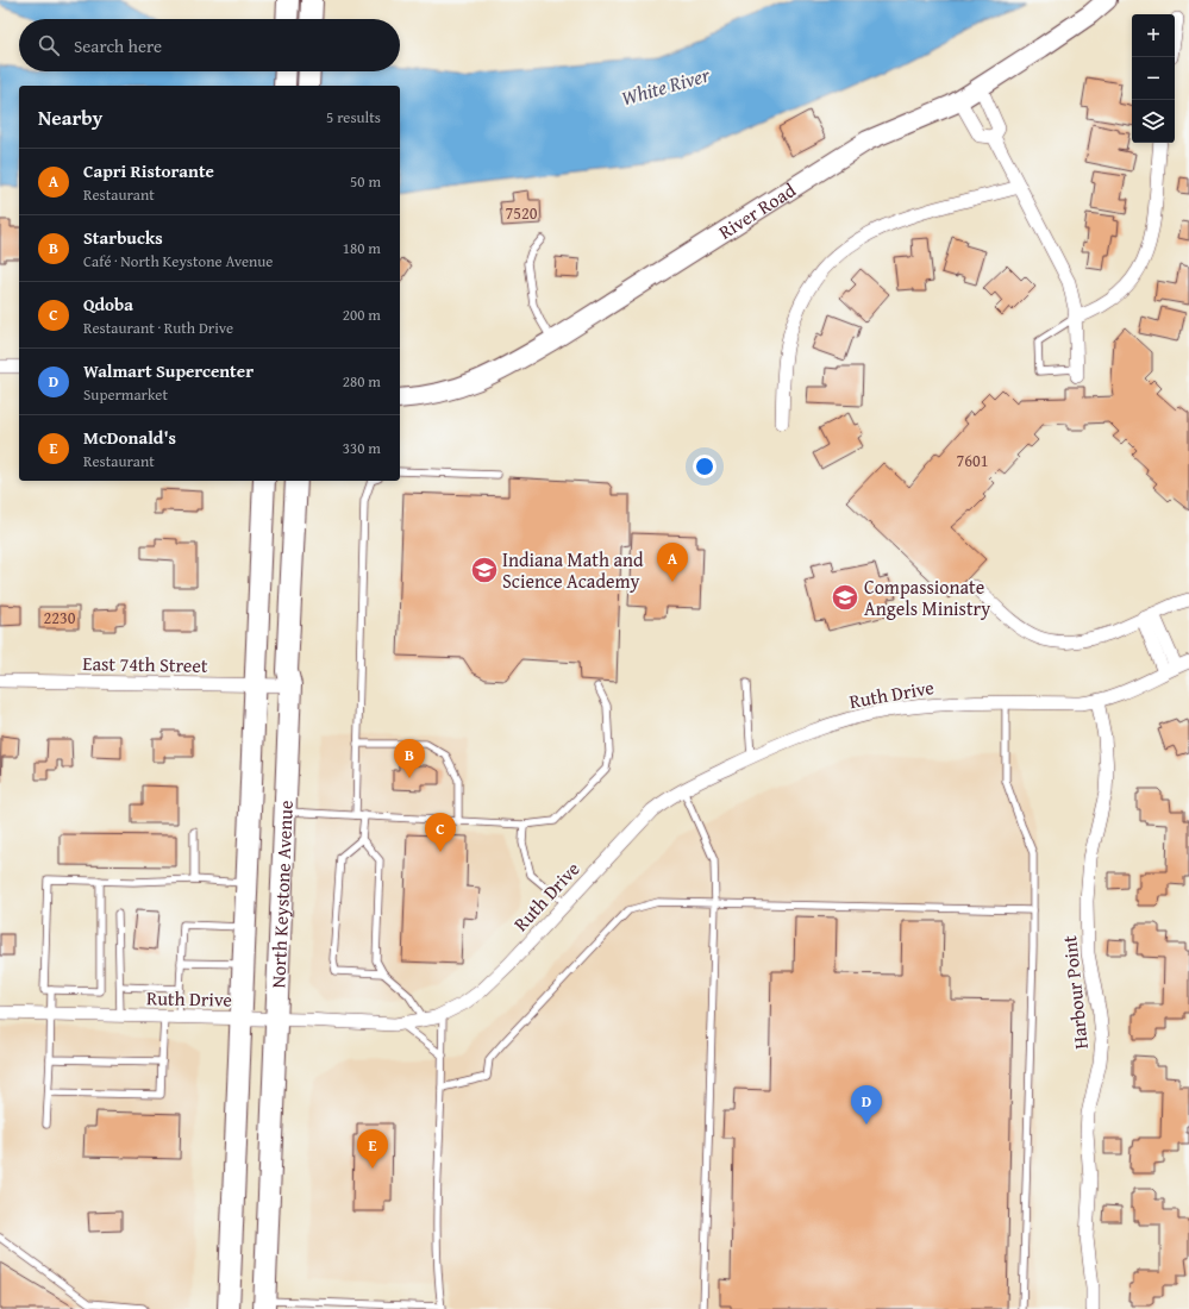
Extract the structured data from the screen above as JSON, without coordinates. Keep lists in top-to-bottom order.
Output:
{
  "streets": {
    "main road": ["North Keystone Avenue"],
    "street": [
      "River Road",
      "East 74th Street",
      "Ruth Drive",
      "Harbour Point"
    ]
  },
  "crossings": [
    ["East 74th Street", "North Keystone Avenue"],
    ["Ruth Drive", "North Keystone Avenue"],
    ["Ruth Drive", "Harbour Point"]
  ],
  "water": ["White River"],
  "places": {
    "school or university": ["Indiana Math and Science Academy", "Compassionate Angels Ministry"]
  },
  "house_numbers": ["7520", "7601", "2230"],
  "page": {
    "map_buttons": ["+", "−"],
    "search": "Search here",
    "heading": ["Nearby", "5 results"],
    "list": [
      {
        "mark": "A",
        "name": "Capri Ristorante",
        "note": "Restaurant",
        "value": "50 m"
      },
      {
        "mark": "B",
        "name": "Starbucks",
        "note": "Café · North Keystone Avenue",
        "value": "180 m"
      },
      {
        "mark": "C",
        "name": "Qdoba",
        "note": "Restaurant · Ruth Drive",
        "value": "200 m"
      },
      {
        "mark": "D",
        "name": "Walmart Supercenter",
        "note": "Supermarket",
        "value": "280 m"
      },
      {
        "mark": "E",
        "name": "McDonald's",
        "note": "Restaurant",
        "value": "330 m"
      }
    ],
    "pins": [
      "A",
      "B",
      "C",
      "D",
      "E"
    ]
  }
}
